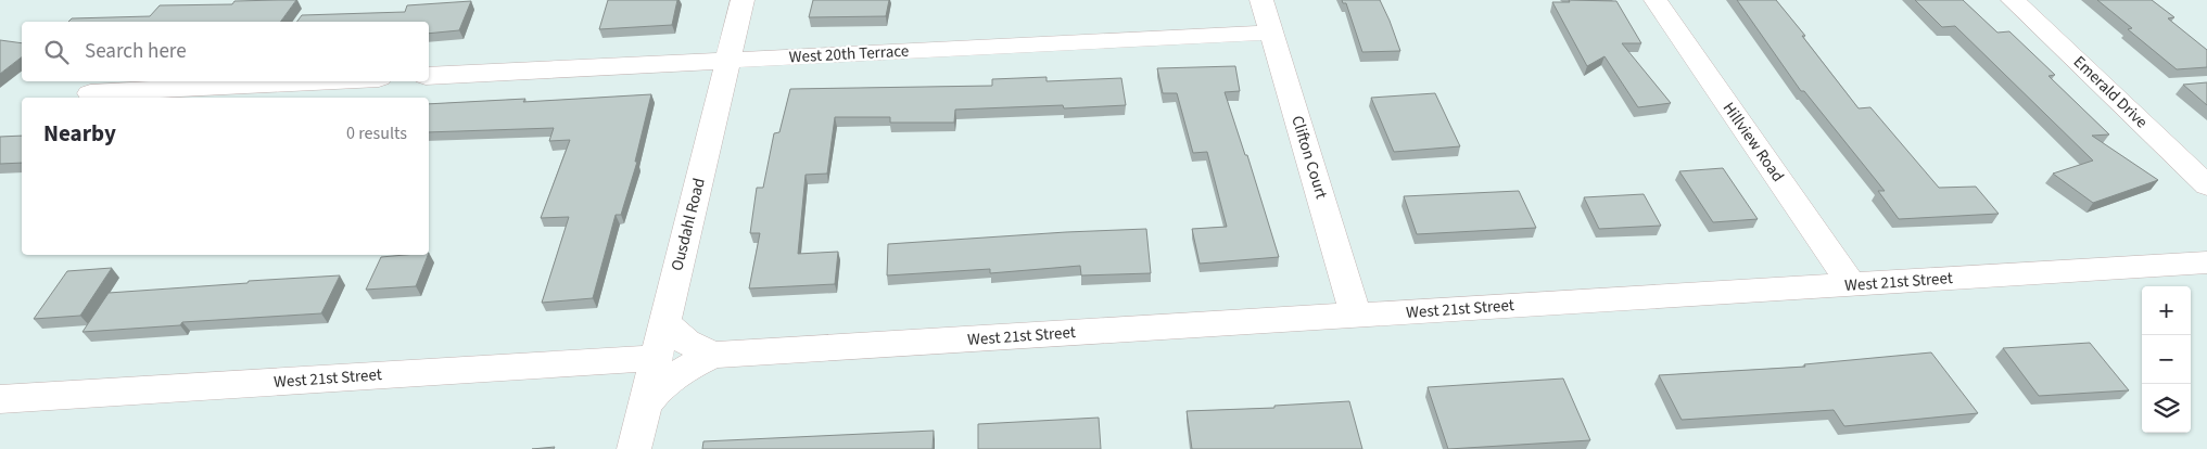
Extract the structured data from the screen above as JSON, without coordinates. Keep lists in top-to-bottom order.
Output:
{
  "streets": {
    "street": [
      "West 20th Terrace",
      "Emerald Drive",
      "Hillview Road",
      "Clifton Court",
      "Ousdahl Road",
      "West 21st Street"
    ]
  },
  "crossings": [
    ["West 20th Terrace", "Clifton Court"],
    ["West 20th Terrace", "Ousdahl Road"],
    ["Hillview Road", "West 21st Street"],
    ["Clifton Court", "West 21st Street"],
    ["Ousdahl Road", "West 21st Street"]
  ],
  "page": {
    "search": "Search here",
    "heading": ["Nearby", "0 results"],
    "map_buttons": ["+", "−"]
  }
}
